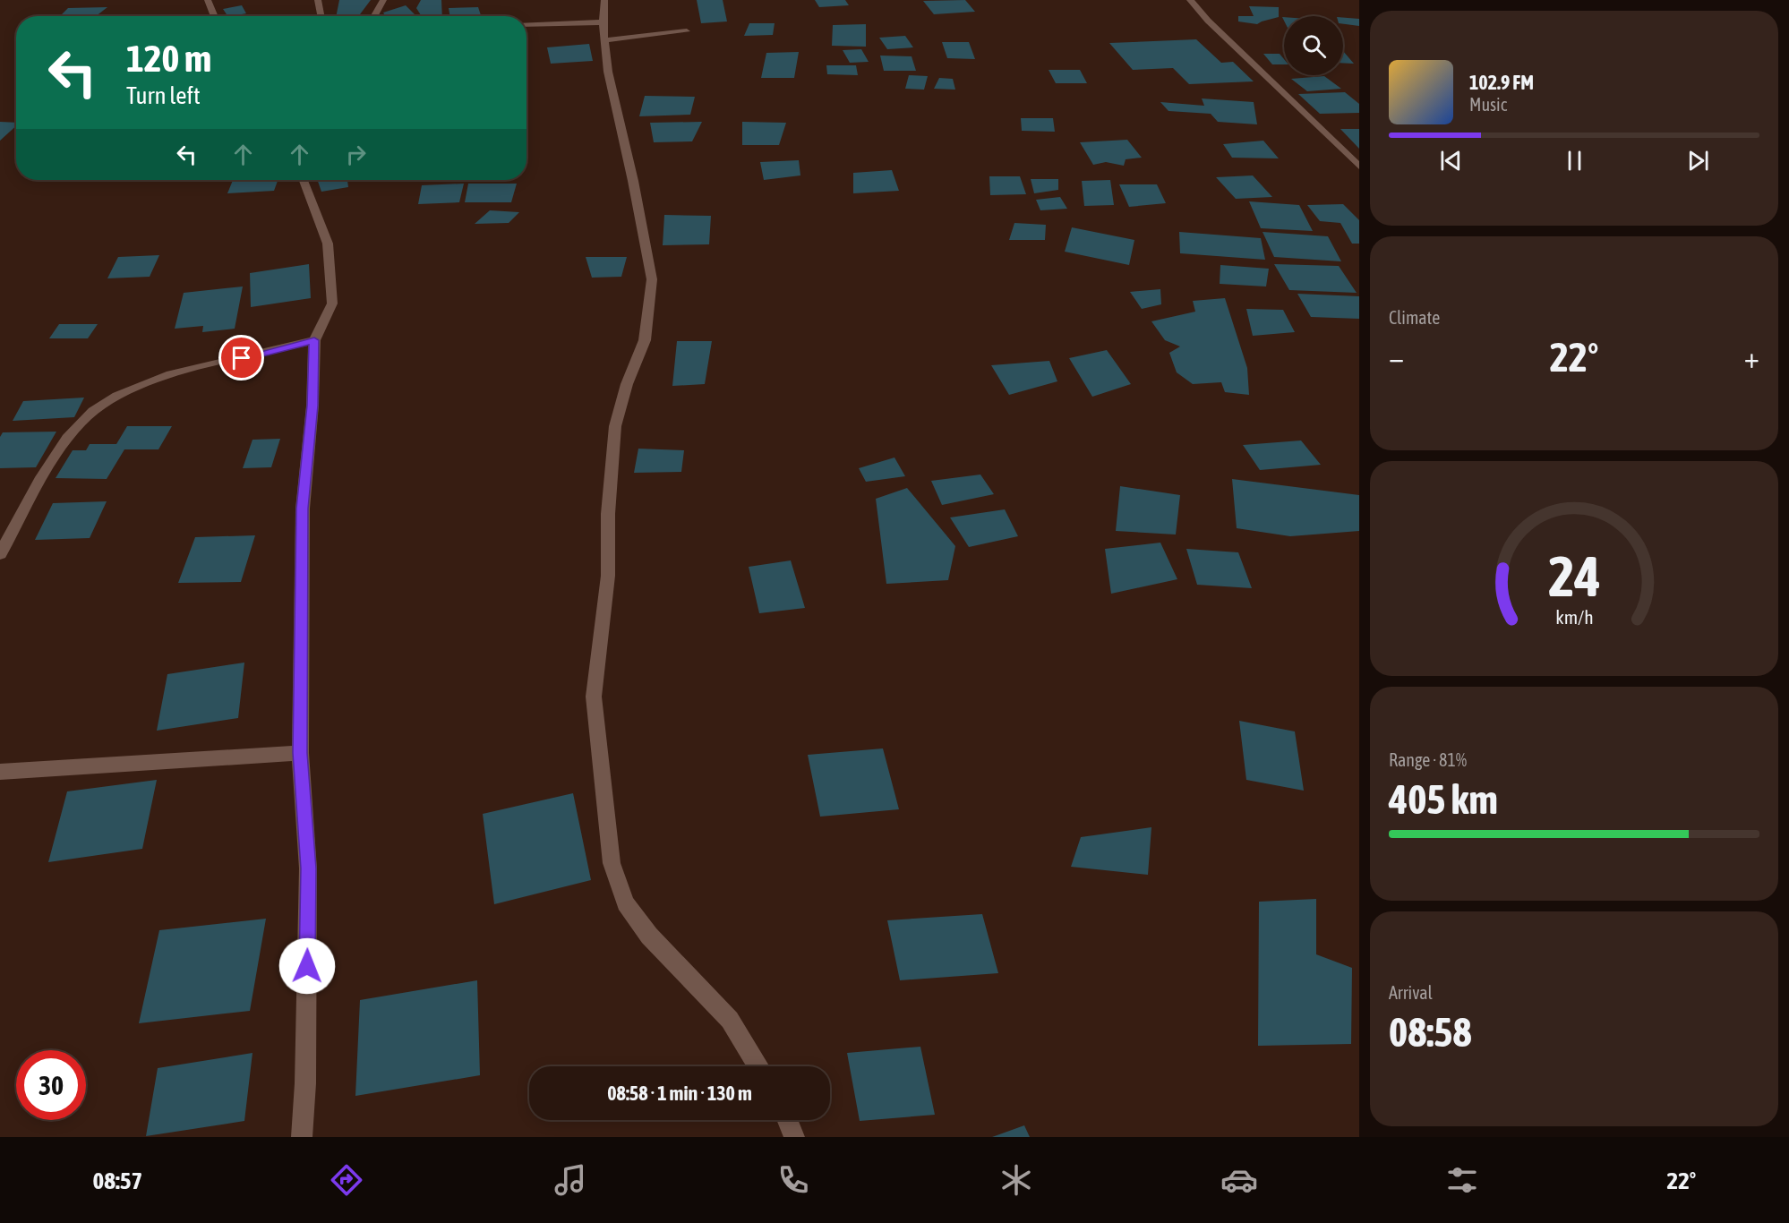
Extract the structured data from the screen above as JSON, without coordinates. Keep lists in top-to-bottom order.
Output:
{
  "page": {
    "turn": ["120 m", "Turn left"],
    "song": ["102.9 FM", "Music"],
    "tile": [
      "Climate",
      ["Range · 81%", "405 km"],
      ["Arrival", "08:58"]
    ],
    "heat": ["−", "22°", "+"],
    "limit": "30",
    "trip": "08:58 · 1 min · 130 m",
    "tabs": ["08:57", "22°"],
    "gauge": ["24", "km/h"]
  }
}
